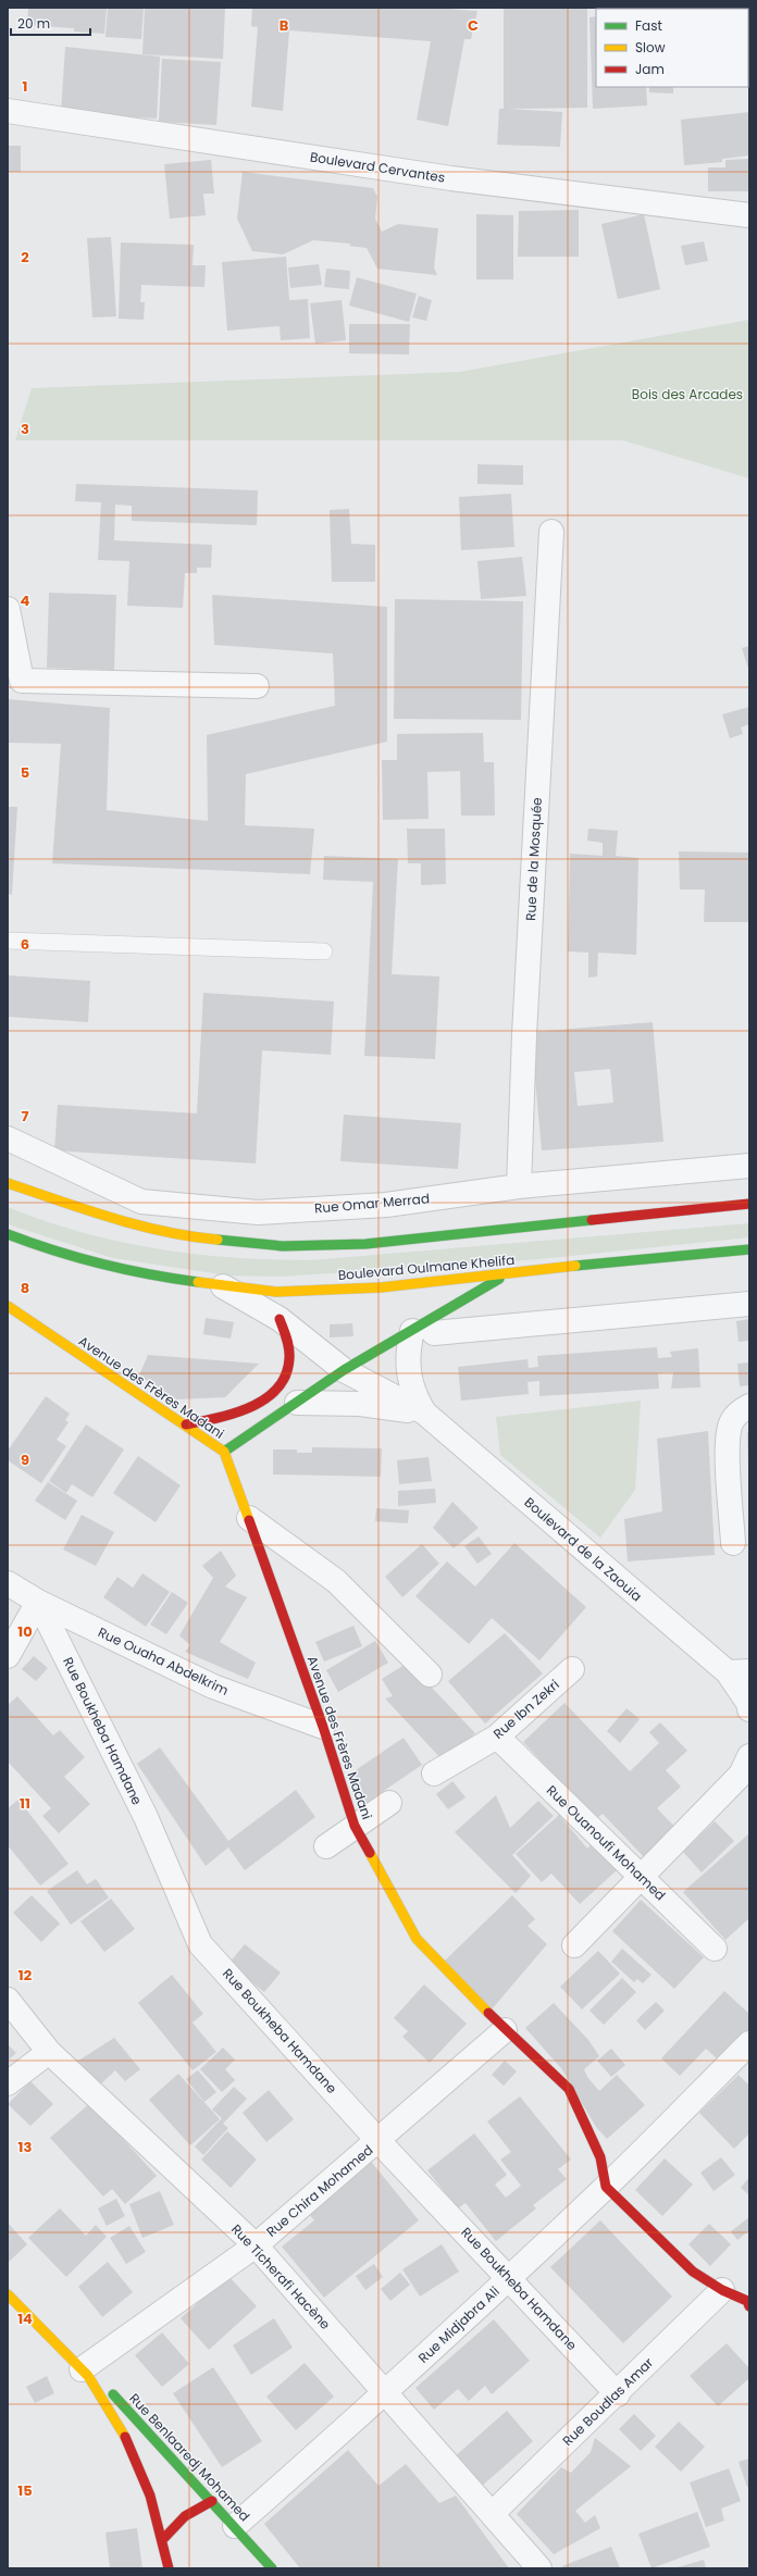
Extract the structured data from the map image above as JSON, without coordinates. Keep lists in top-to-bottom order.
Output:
{
  "streets": {
    "street": [
      "Boulevard Cervantes",
      "Rue de la Mosquée",
      "Rue Omar Merrad",
      "Boulevard Oulmane Khelifa",
      "Avenue des Frères Madani",
      "Boulevard de la Zaouia",
      "Rue Ouaha Abdelkrim",
      "Rue Ibn Zekri",
      "Rue Boukheba Hamdane",
      "Rue Ouanoufi Mohamed",
      "Rue Chira Mohamed",
      "Rue Ticherafi Hacène",
      "Rue Midjabra Ali",
      "Rue Boudlas Amar",
      "Rue Benlaaredj Mohamed"
    ]
  },
  "crossings": [
    ["Rue de la Mosquée", "Rue Omar Merrad"],
    ["Avenue des Frères Madani", "Rue Ouaha Abdelkrim"],
    ["Avenue des Frères Madani", "Rue Chira Mohamed"],
    ["Avenue des Frères Madani", "Rue Midjabra Ali"],
    ["Rue Ouaha Abdelkrim", "Rue Boukheba Hamdane"],
    ["Rue Ibn Zekri", "Rue Ouanoufi Mohamed"],
    ["Rue Boukheba Hamdane", "Rue Chira Mohamed"],
    ["Rue Boukheba Hamdane", "Rue Midjabra Ali"],
    ["Rue Boukheba Hamdane", "Rue Boudlas Amar"],
    ["Rue Chira Mohamed", "Rue Ticherafi Hacène"],
    ["Rue Chira Mohamed", "Rue Benlaaredj Mohamed"],
    ["Rue Ticherafi Hacène", "Rue Midjabra Ali"],
    ["Rue Ticherafi Hacène", "Rue Boudlas Amar"],
    ["Rue Midjabra Ali", "Rue Benlaaredj Mohamed"]
  ],
  "parks": ["Bois des Arcades"],
  "legend": ["Fast", "Slow", "Jam"],
  "scale_bar": "20 m",
  "grid": {
    "columns": ["B", "C"],
    "rows": [
      "1",
      "2",
      "3",
      "4",
      "5",
      "6",
      "7",
      "8",
      "9",
      "10",
      "11",
      "12",
      "13",
      "14",
      "15"
    ]
  }
}
